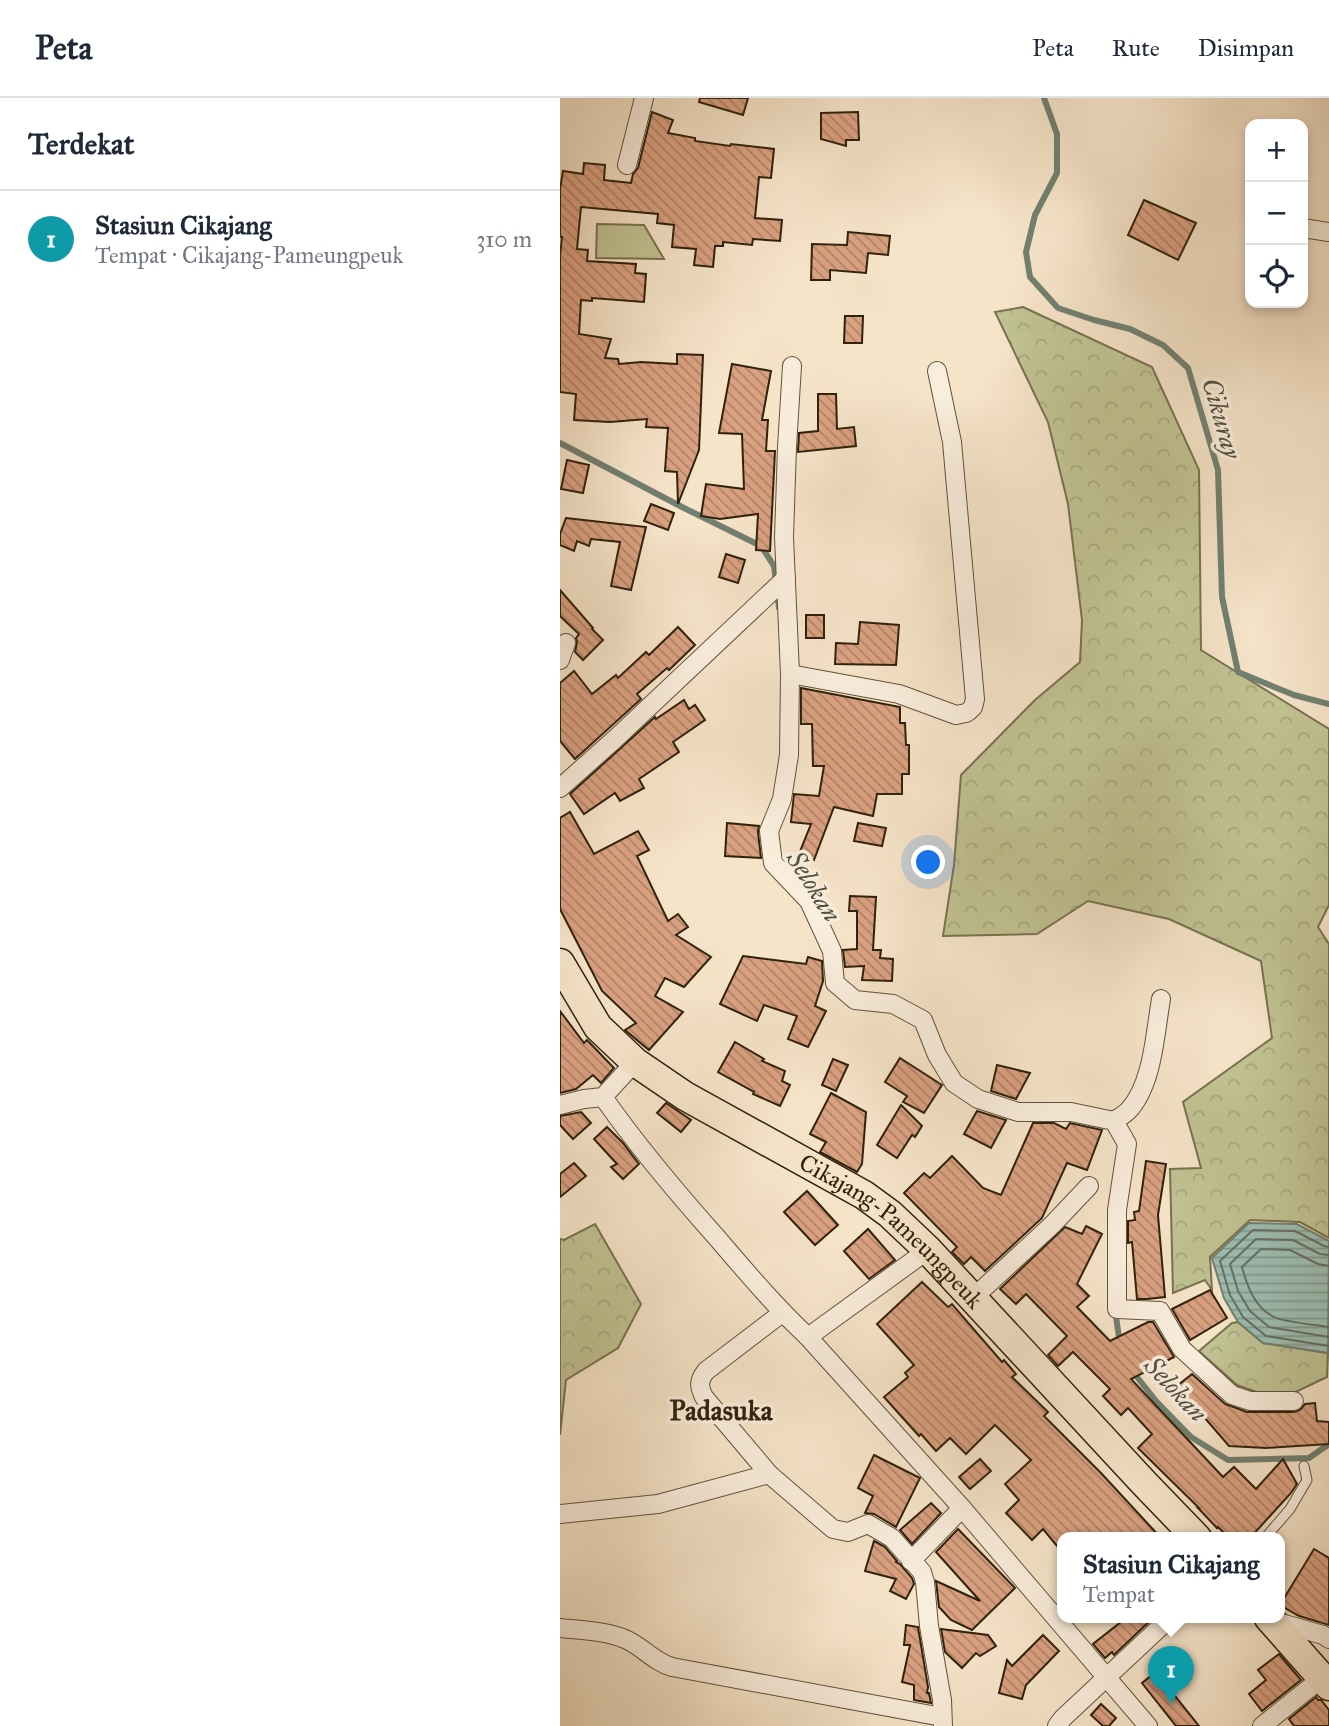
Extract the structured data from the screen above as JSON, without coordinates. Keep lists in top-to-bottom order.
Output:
{
  "streets": {
    "main road": ["Cikajang-Pameungpeuk"]
  },
  "districts": ["Padasuka"],
  "water": ["Cikuray", "Selokan"],
  "page": {
    "header": "Peta",
    "nav": ["Peta", "Rute", "Disimpan"],
    "heading": "Terdekat",
    "map_buttons": ["+", "−"],
    "list": [
      {
        "mark": "1",
        "name": "Stasiun Cikajang",
        "note": "Tempat · Cikajang-Pameungpeuk",
        "value": "310 m"
      }
    ],
    "popup": ["Stasiun Cikajang", "Tempat"],
    "pins": "1"
  }
}
